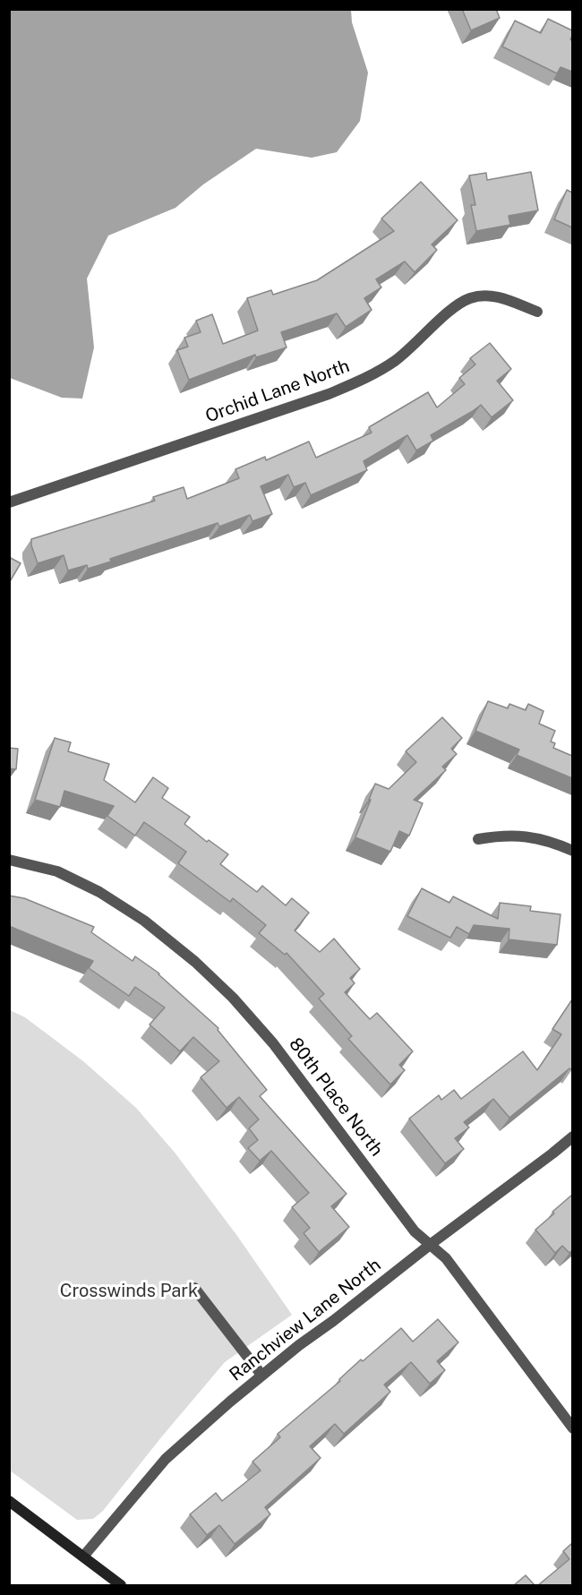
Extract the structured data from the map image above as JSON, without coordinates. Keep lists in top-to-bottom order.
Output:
{
  "streets": {
    "street": ["Orchid Lane North", "80th Place North", "Ranchview Lane North"]
  },
  "crossings": [
    ["80th Place North", "Ranchview Lane North"]
  ],
  "parks": ["Crosswinds Park"]
}
